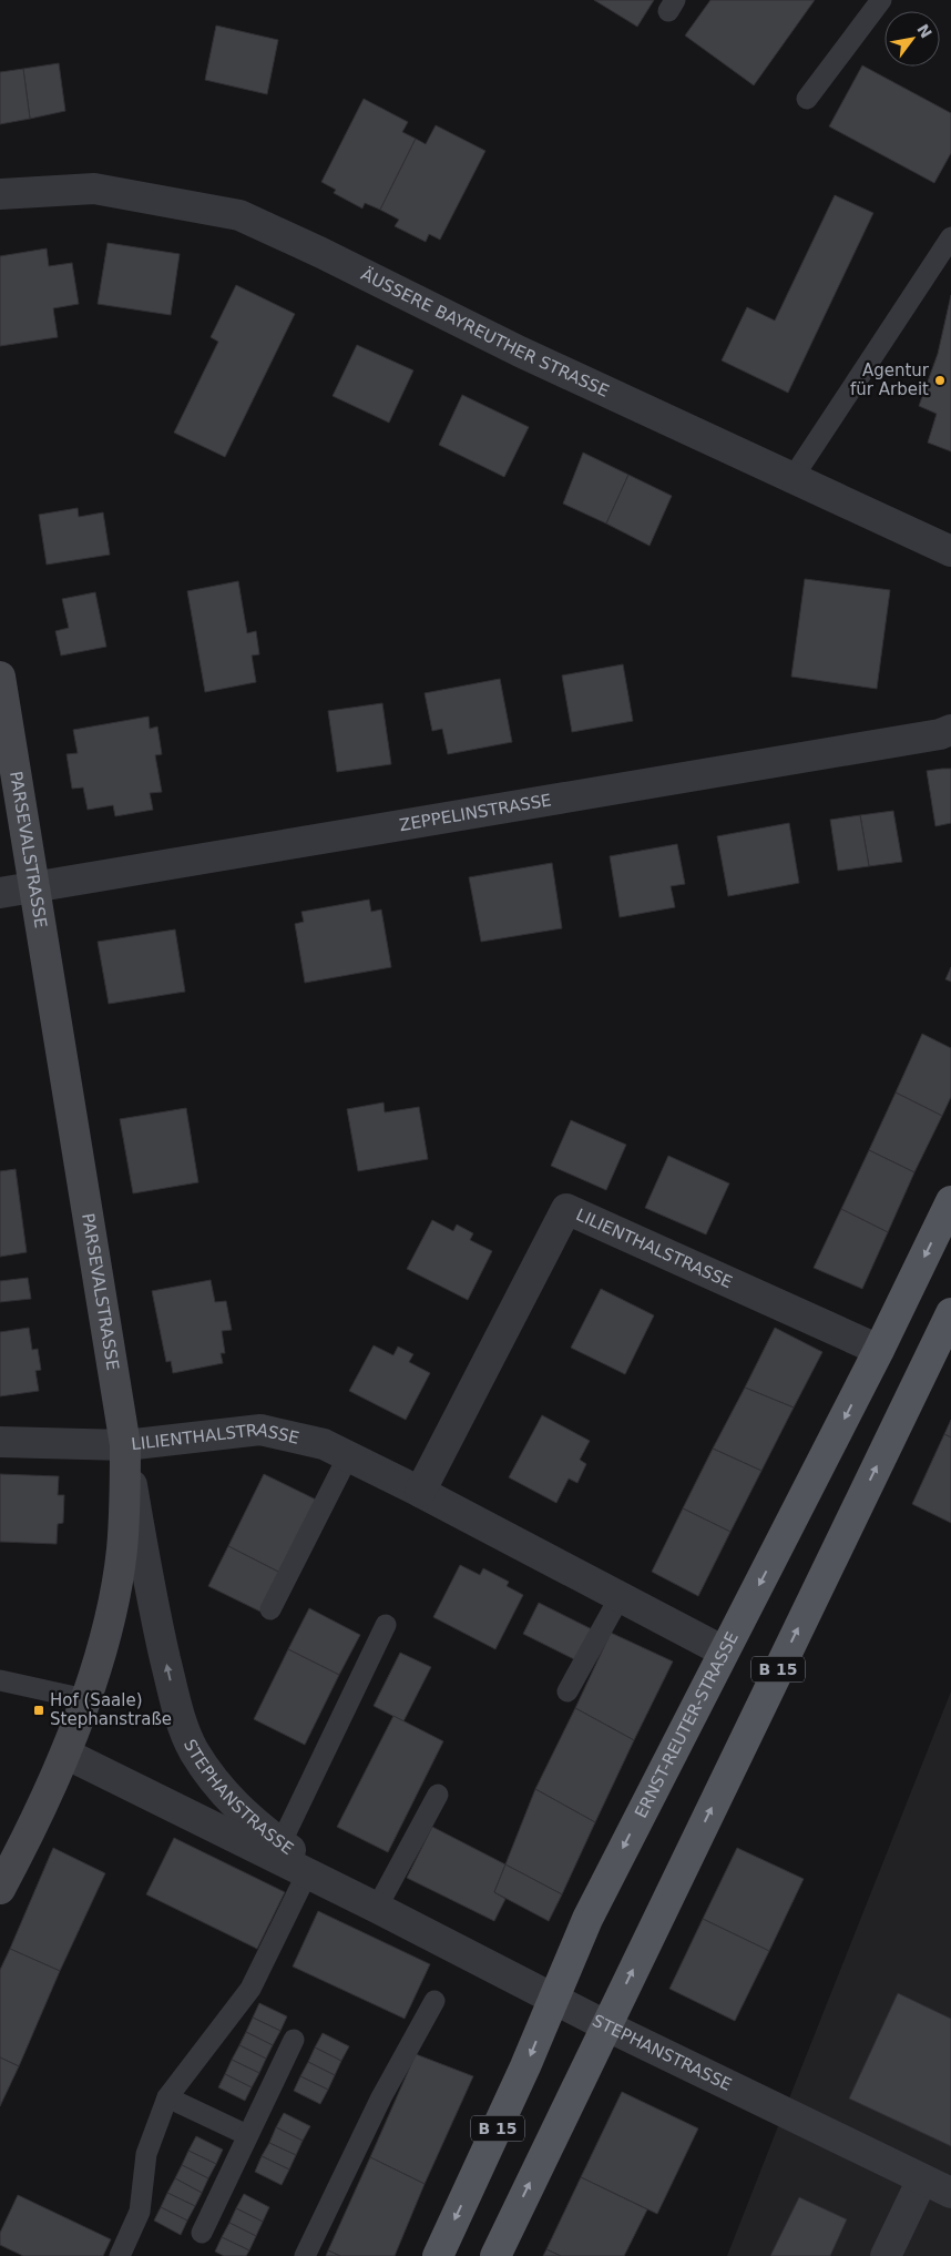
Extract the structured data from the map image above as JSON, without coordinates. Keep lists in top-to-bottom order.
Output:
{
  "streets": {
    "main road": ["PARSEVALSTRASSE", "B 15", "ERNST-REUTER-STRASSE"],
    "street": [
      "ÄUSSERE BAYREUTHER STRASSE",
      "ZEPPELINSTRASSE",
      "LILIENTHALSTRASSE",
      "STEPHANSTRASSE"
    ]
  },
  "crossings": [
    ["ZEPPELINSTRASSE", "PARSEVALSTRASSE"],
    ["PARSEVALSTRASSE", "LILIENTHALSTRASSE"],
    ["PARSEVALSTRASSE", "STEPHANSTRASSE"],
    ["LILIENTHALSTRASSE", "ERNST-REUTER-STRASSE"],
    ["LILIENTHALSTRASSE", "STEPHANSTRASSE"],
    ["B 15", "STEPHANSTRASSE"],
    ["ERNST-REUTER-STRASSE", "STEPHANSTRASSE"]
  ],
  "places": {
    "other": ["Agentur für Arbeit"],
    "transit": ["Hof (Saale) Stephanstraße"]
  },
  "north": "top right"
}
